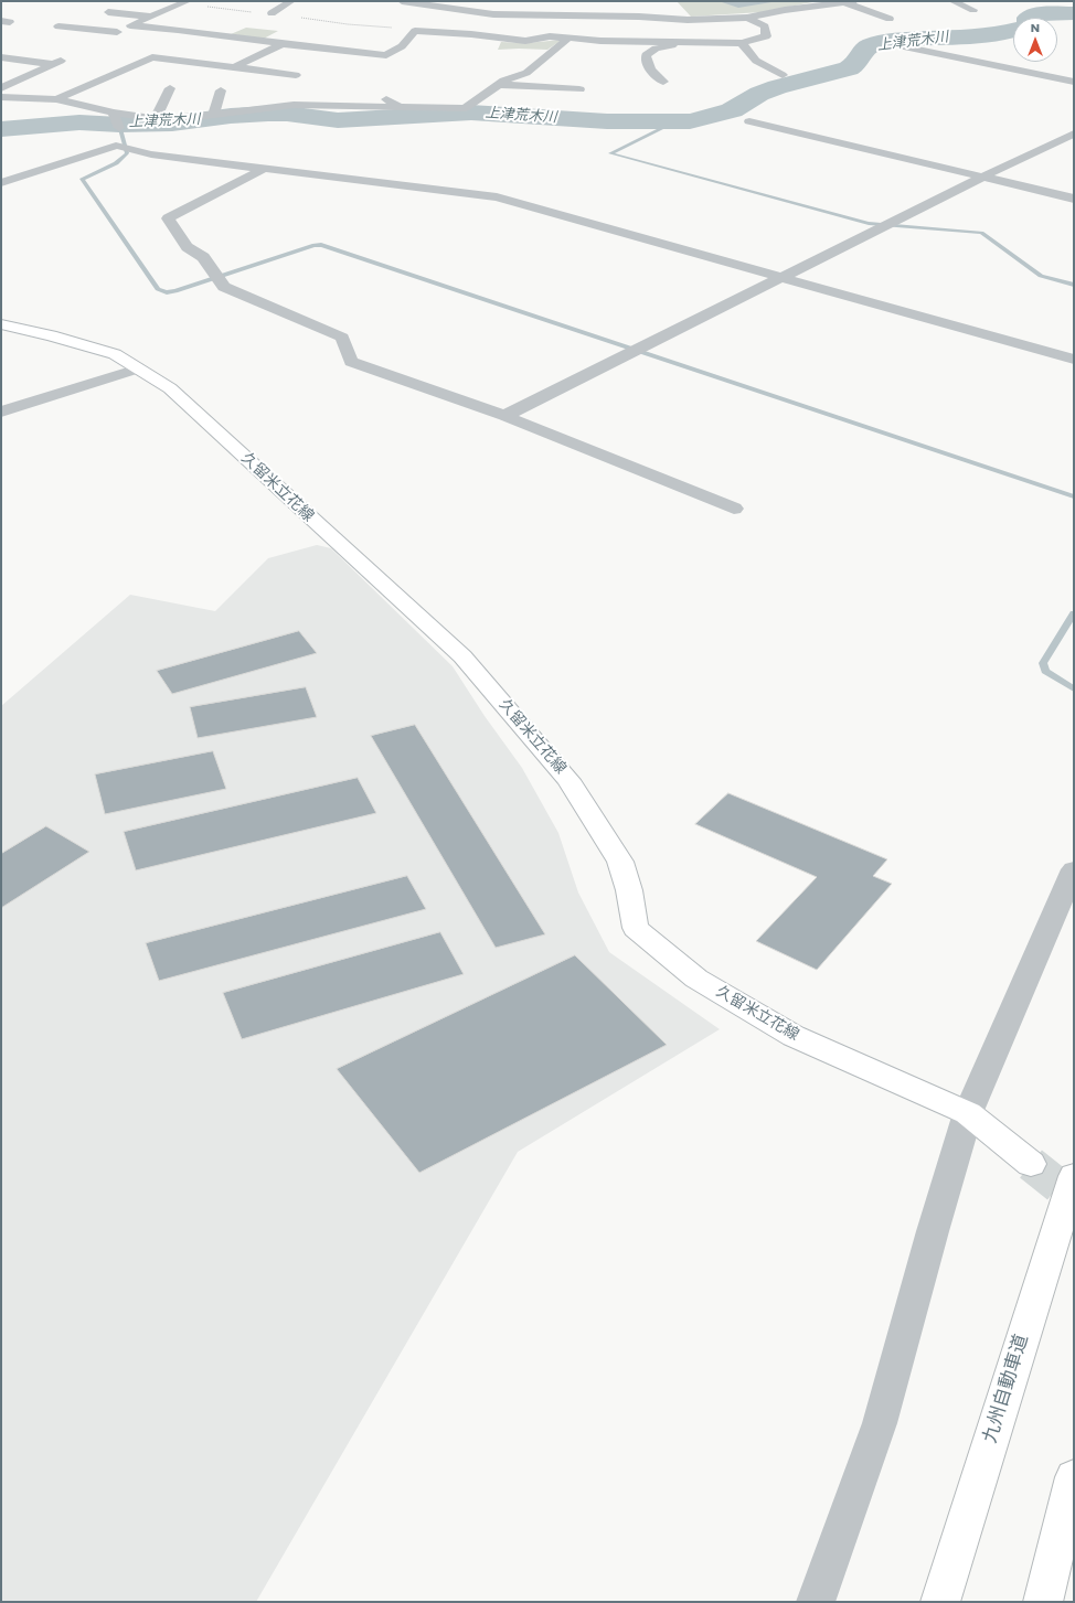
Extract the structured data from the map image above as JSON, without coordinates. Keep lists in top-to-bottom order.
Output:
{
  "streets": {
    "main road": ["久留米立花線", "九州自動車道"]
  },
  "water": ["上津荒木川"],
  "north": "top"
}
